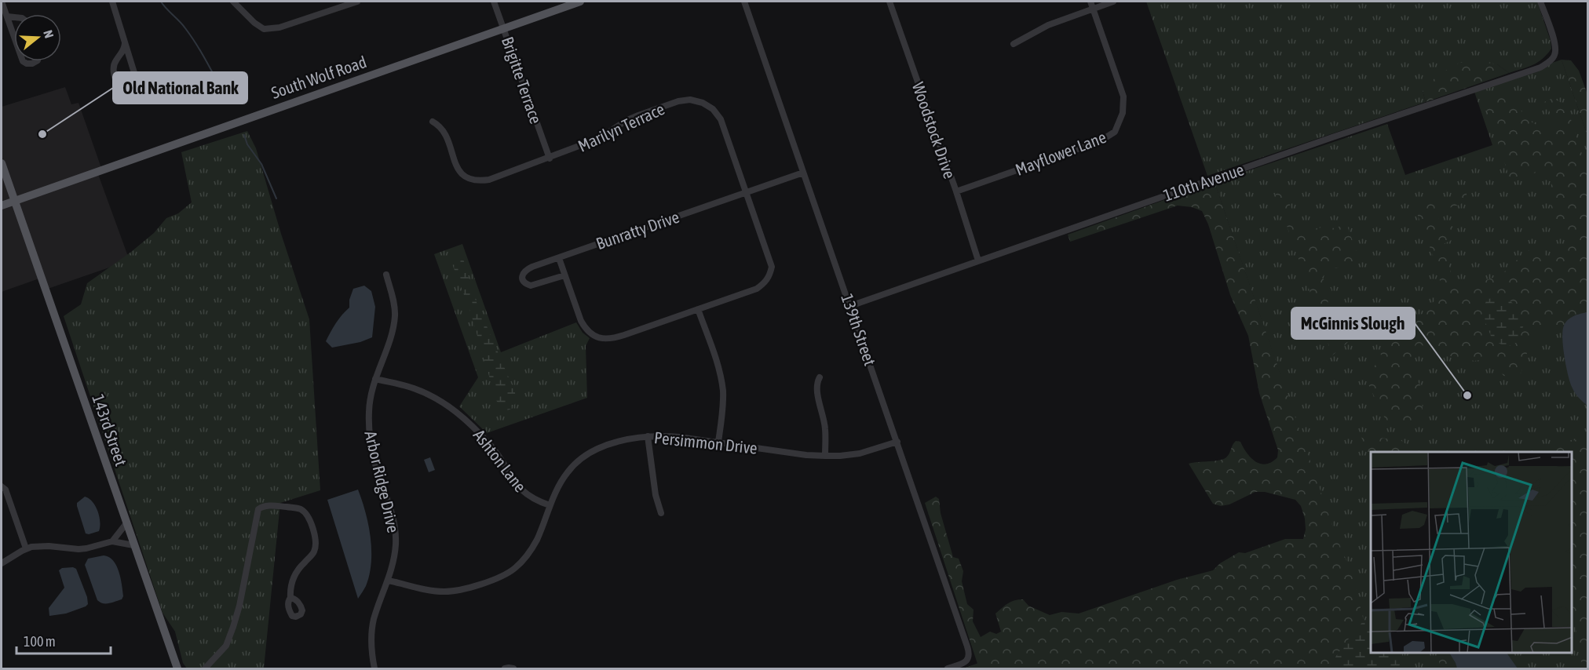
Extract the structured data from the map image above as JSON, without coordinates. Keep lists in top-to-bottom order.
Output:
{
  "streets": {
    "main road": ["South Wolf Road", "143rd Street"],
    "street": [
      "Brigitte Terrace",
      "Marilyn Terrace",
      "Woodstock Drive",
      "Mayflower Lane",
      "110th Avenue",
      "Bunratty Drive",
      "139th Street",
      "Persimmon Drive",
      "Ashton Lane",
      "Arbor Ridge Drive"
    ]
  },
  "crossings": [
    ["South Wolf Road", "Brigitte Terrace"],
    ["South Wolf Road", "143rd Street"],
    ["Brigitte Terrace", "Marilyn Terrace"],
    ["Marilyn Terrace", "Bunratty Drive"],
    ["Woodstock Drive", "Mayflower Lane"],
    ["Woodstock Drive", "110th Avenue"],
    ["110th Avenue", "139th Street"],
    ["Bunratty Drive", "139th Street"],
    ["139th Street", "Persimmon Drive"],
    ["Persimmon Drive", "Ashton Lane"],
    ["Persimmon Drive", "Arbor Ridge Drive"],
    ["Ashton Lane", "Arbor Ridge Drive"]
  ],
  "places": ["Old National Bank", "McGinnis Slough"],
  "scale_bar": "100 m",
  "north": "right"
}
